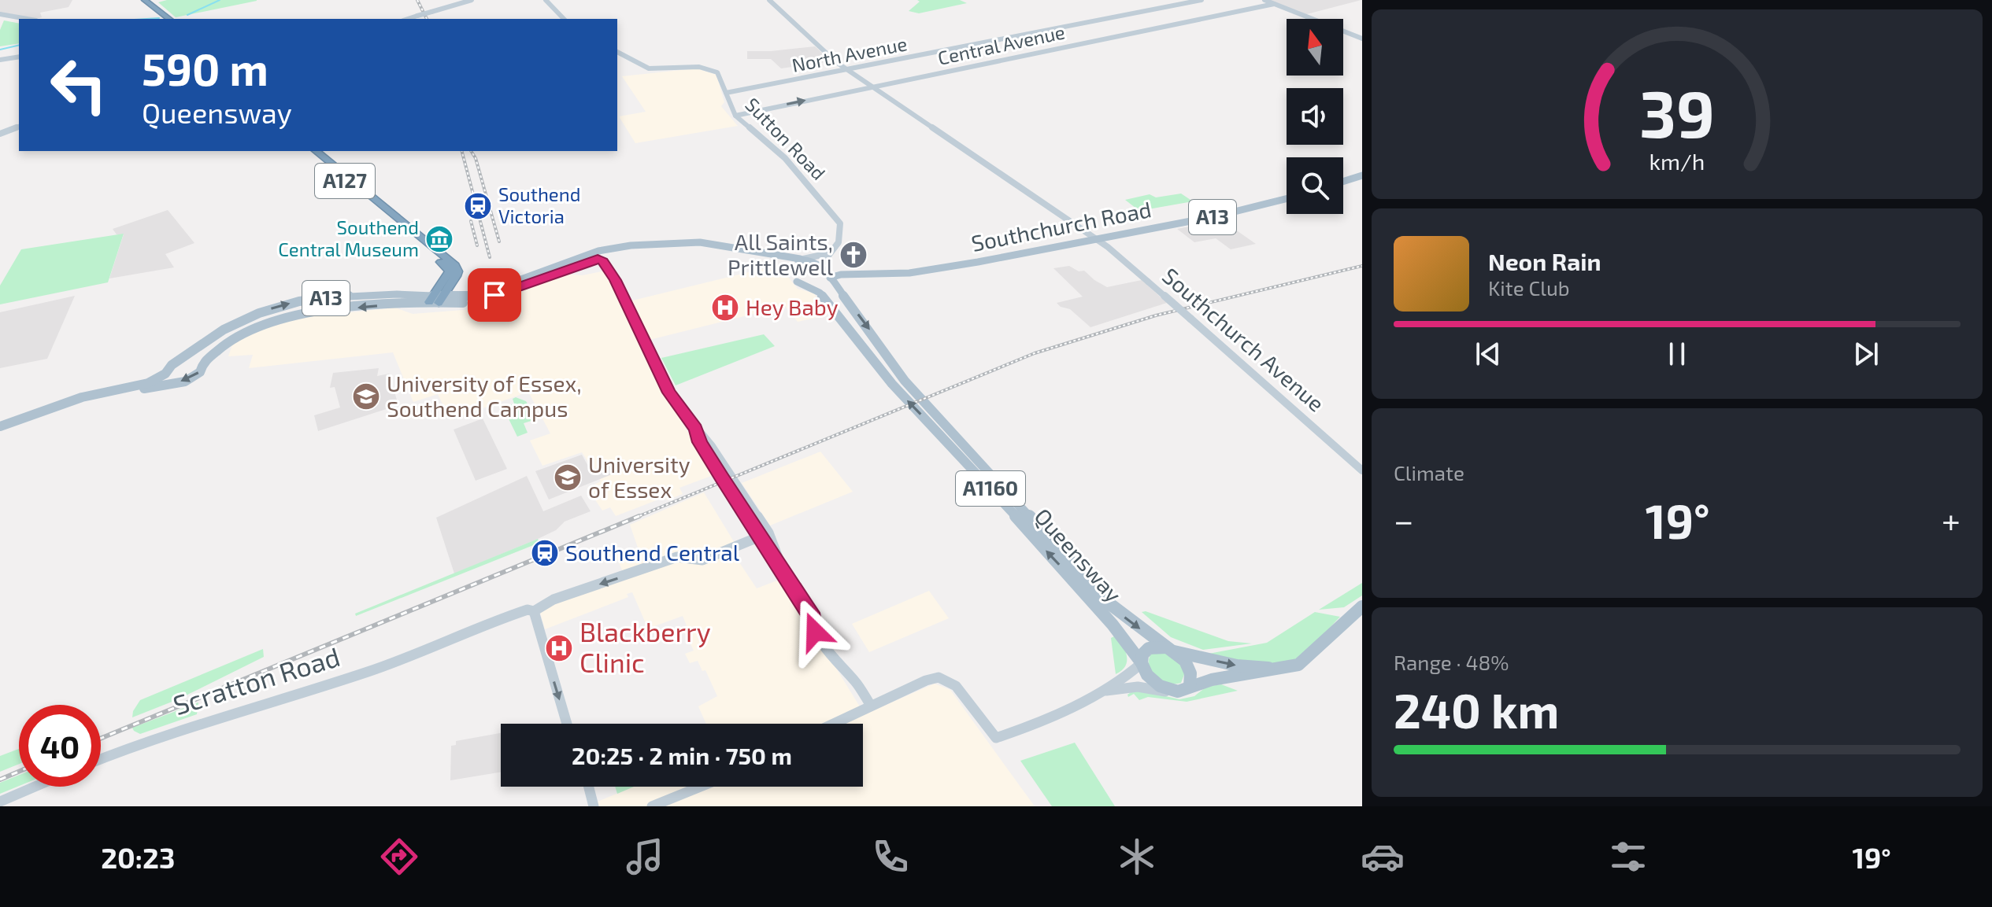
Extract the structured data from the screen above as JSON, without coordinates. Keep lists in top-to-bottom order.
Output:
{
  "streets": {
    "highway": ["A127"],
    "main road": [
      "A13",
      "Southchurch Road",
      "A1160",
      "Queensway"
    ],
    "street": [
      "Central Avenue",
      "North Avenue",
      "Sutton Road",
      "Southchurch Avenue",
      "Scratton Road"
    ]
  },
  "crossings": [
    ["Central Avenue", "Sutton Road"],
    ["Central Avenue", "Southchurch Avenue"],
    ["North Avenue", "Sutton Road"],
    ["North Avenue", "Southchurch Avenue"],
    ["A127", "A13"],
    ["Southchurch Road", "Southchurch Avenue"],
    ["Southchurch Road", "Queensway"]
  ],
  "places": {
    "station": ["Southend Victoria", "Southend Central"],
    "museum": ["Southend Central Museum"],
    "church": ["All Saints, Prittlewell"],
    "hospital": ["Hey Baby", "Blackberry Clinic"],
    "school or university": ["University of Essex, Southend Campus", "University of Essex"]
  },
  "north": "top",
  "page": {
    "turn": ["590 m", "Queensway"],
    "song": ["Neon Rain", "Kite Club"],
    "tile": [
      "Climate",
      ["Range · 48%", "240 km"]
    ],
    "heat": ["−", "19°", "+"],
    "limit": "40",
    "trip": "20:25 · 2 min · 750 m",
    "tabs": ["20:23", "19°"],
    "gauge": ["39", "km/h"]
  }
}
